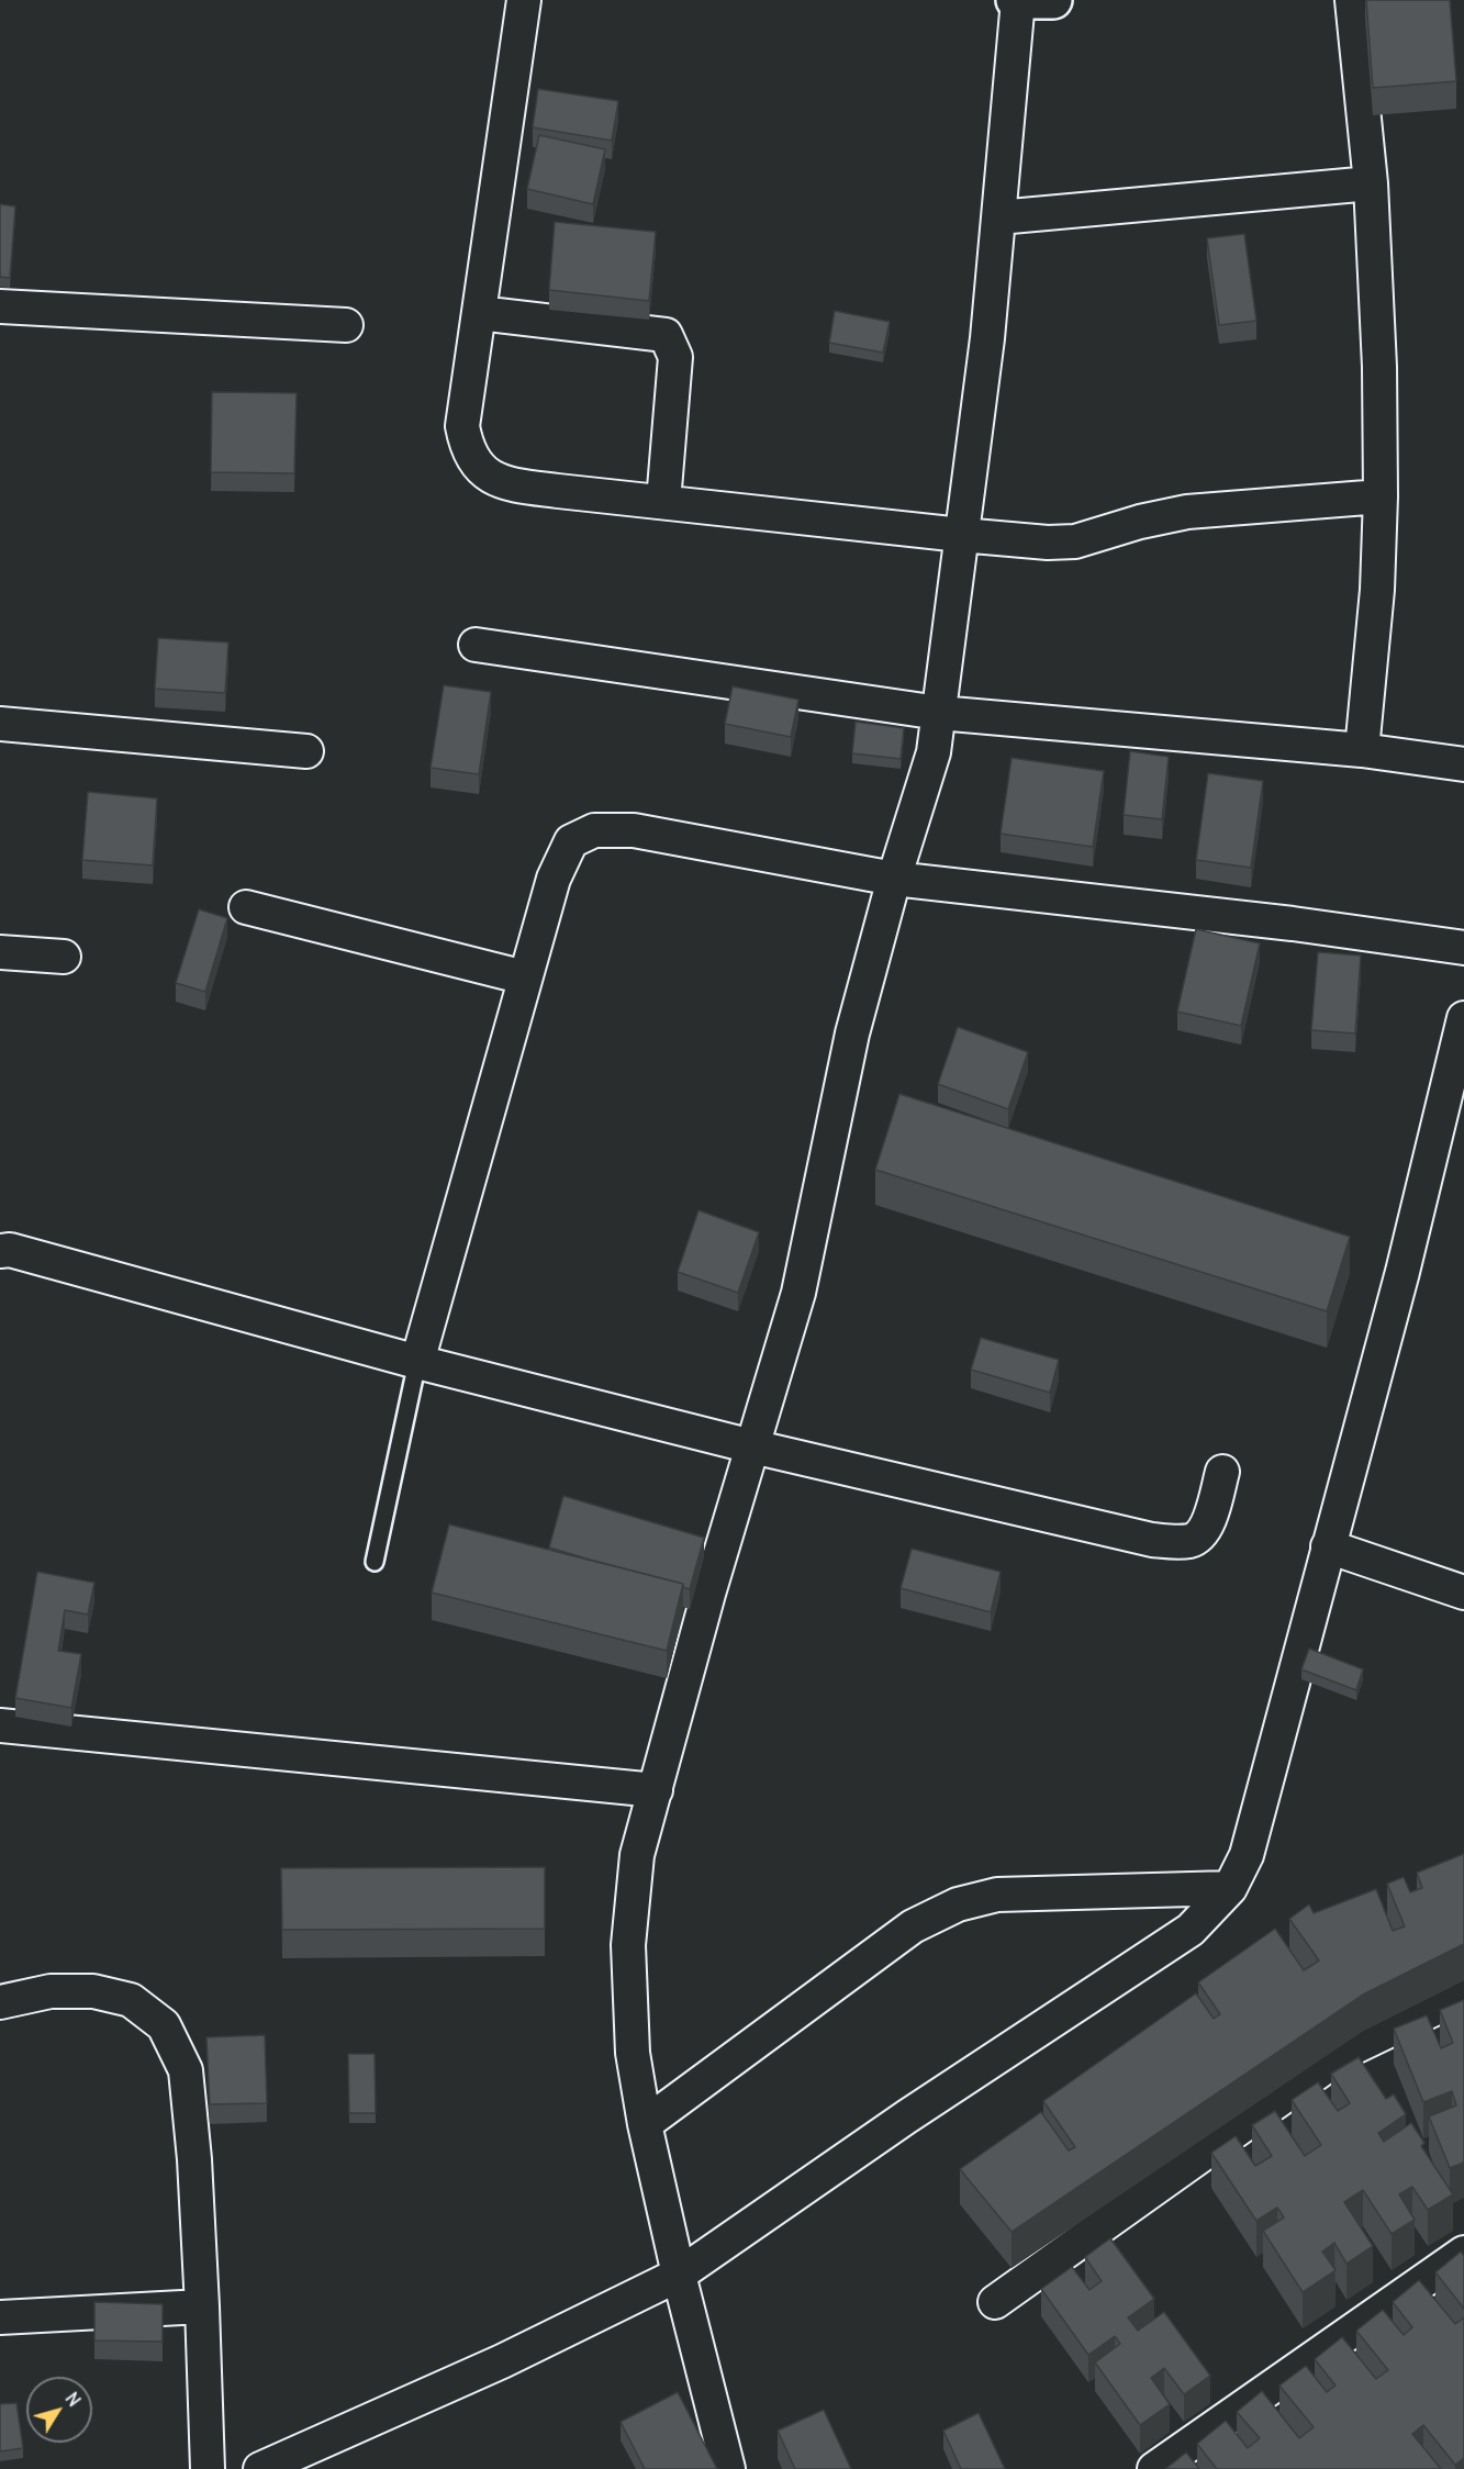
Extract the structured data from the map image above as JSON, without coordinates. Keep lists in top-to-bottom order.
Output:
{
  "north": "top right"
}
